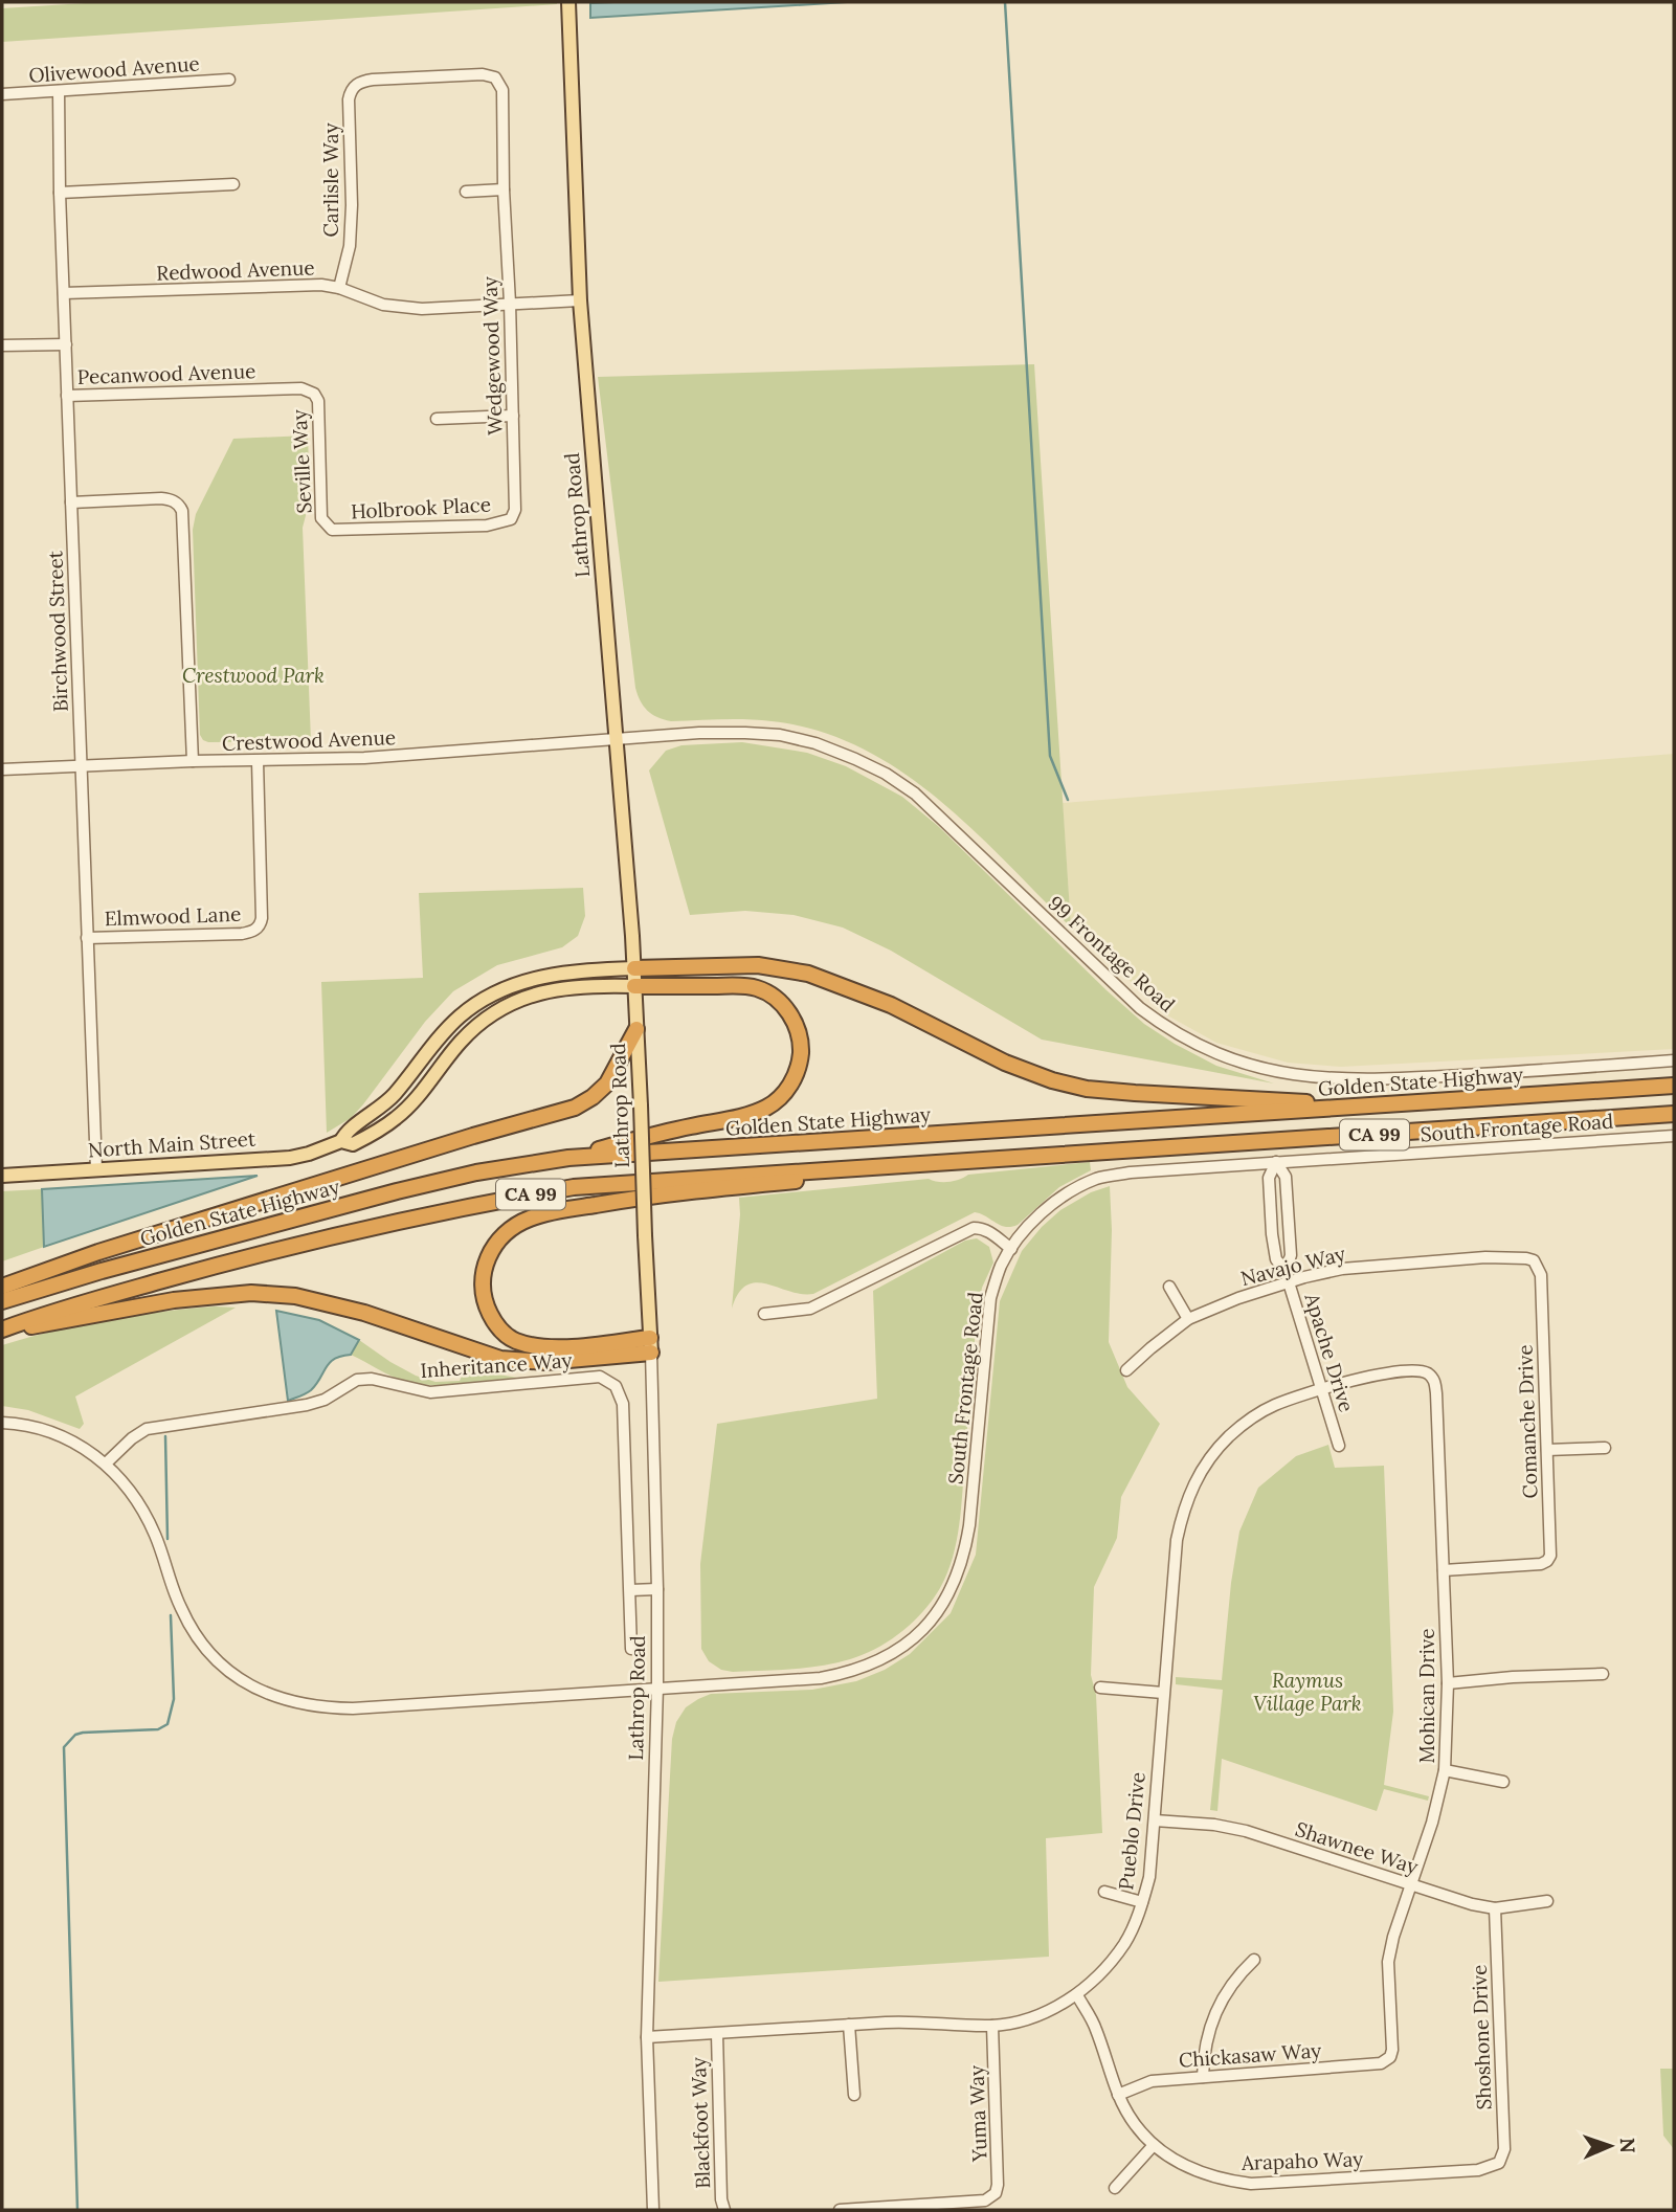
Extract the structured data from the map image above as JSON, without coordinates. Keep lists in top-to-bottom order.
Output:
{
  "streets": {
    "highway": ["Golden State Highway", "CA 99"],
    "main road": ["Lathrop Road", "North Main Street"],
    "street": [
      "Olivewood Avenue",
      "Carlisle Way",
      "Redwood Avenue",
      "Wedgewood Way",
      "Pecanwood Avenue",
      "Seville Way",
      "Holbrook Place",
      "Birchwood Street",
      "Crestwood Avenue",
      "Elmwood Lane",
      "99 Frontage Road",
      "South Frontage Road",
      "Navajo Way",
      "Apache Drive",
      "Inheritance Way",
      "Comanche Drive",
      "Mohican Drive",
      "Pueblo Drive",
      "Shawnee Way",
      "Shoshone Drive",
      "Chickasaw Way",
      "Yuma Way",
      "Blackfoot Way",
      "Arapaho Way"
    ]
  },
  "crossings": [
    ["Olivewood Avenue", "Birchwood Street"],
    ["Carlisle Way", "Redwood Avenue"],
    ["Carlisle Way", "Wedgewood Way"],
    ["Redwood Avenue", "Wedgewood Way"],
    ["Redwood Avenue", "Lathrop Road"],
    ["Redwood Avenue", "Birchwood Street"],
    ["Wedgewood Way", "Holbrook Place"],
    ["Pecanwood Avenue", "Seville Way"],
    ["Pecanwood Avenue", "Birchwood Street"],
    ["Seville Way", "Holbrook Place"],
    ["Lathrop Road", "Crestwood Avenue"],
    ["Lathrop Road", "99 Frontage Road"],
    ["Lathrop Road", "South Frontage Road"],
    ["Lathrop Road", "North Main Street"],
    ["Lathrop Road", "Pueblo Drive"],
    ["Birchwood Street", "Crestwood Avenue"],
    ["Birchwood Street", "Elmwood Lane"],
    ["Birchwood Street", "North Main Street"],
    ["Crestwood Avenue", "Elmwood Lane"],
    ["Crestwood Avenue", "99 Frontage Road"],
    ["South Frontage Road", "Apache Drive"],
    ["South Frontage Road", "Inheritance Way"],
    ["Navajo Way", "Apache Drive"],
    ["Navajo Way", "Comanche Drive"],
    ["Apache Drive", "Pueblo Drive"],
    ["Comanche Drive", "Mohican Drive"],
    ["Mohican Drive", "Pueblo Drive"],
    ["Mohican Drive", "Shawnee Way"],
    ["Mohican Drive", "Chickasaw Way"],
    ["Pueblo Drive", "Shawnee Way"],
    ["Pueblo Drive", "Yuma Way"],
    ["Pueblo Drive", "Blackfoot Way"],
    ["Pueblo Drive", "Arapaho Way"],
    ["Shawnee Way", "Shoshone Drive"],
    ["Shoshone Drive", "Arapaho Way"],
    ["Chickasaw Way", "Arapaho Way"]
  ],
  "parks": ["Crestwood Park", "Raymus Village Park"],
  "north": "right"
}
